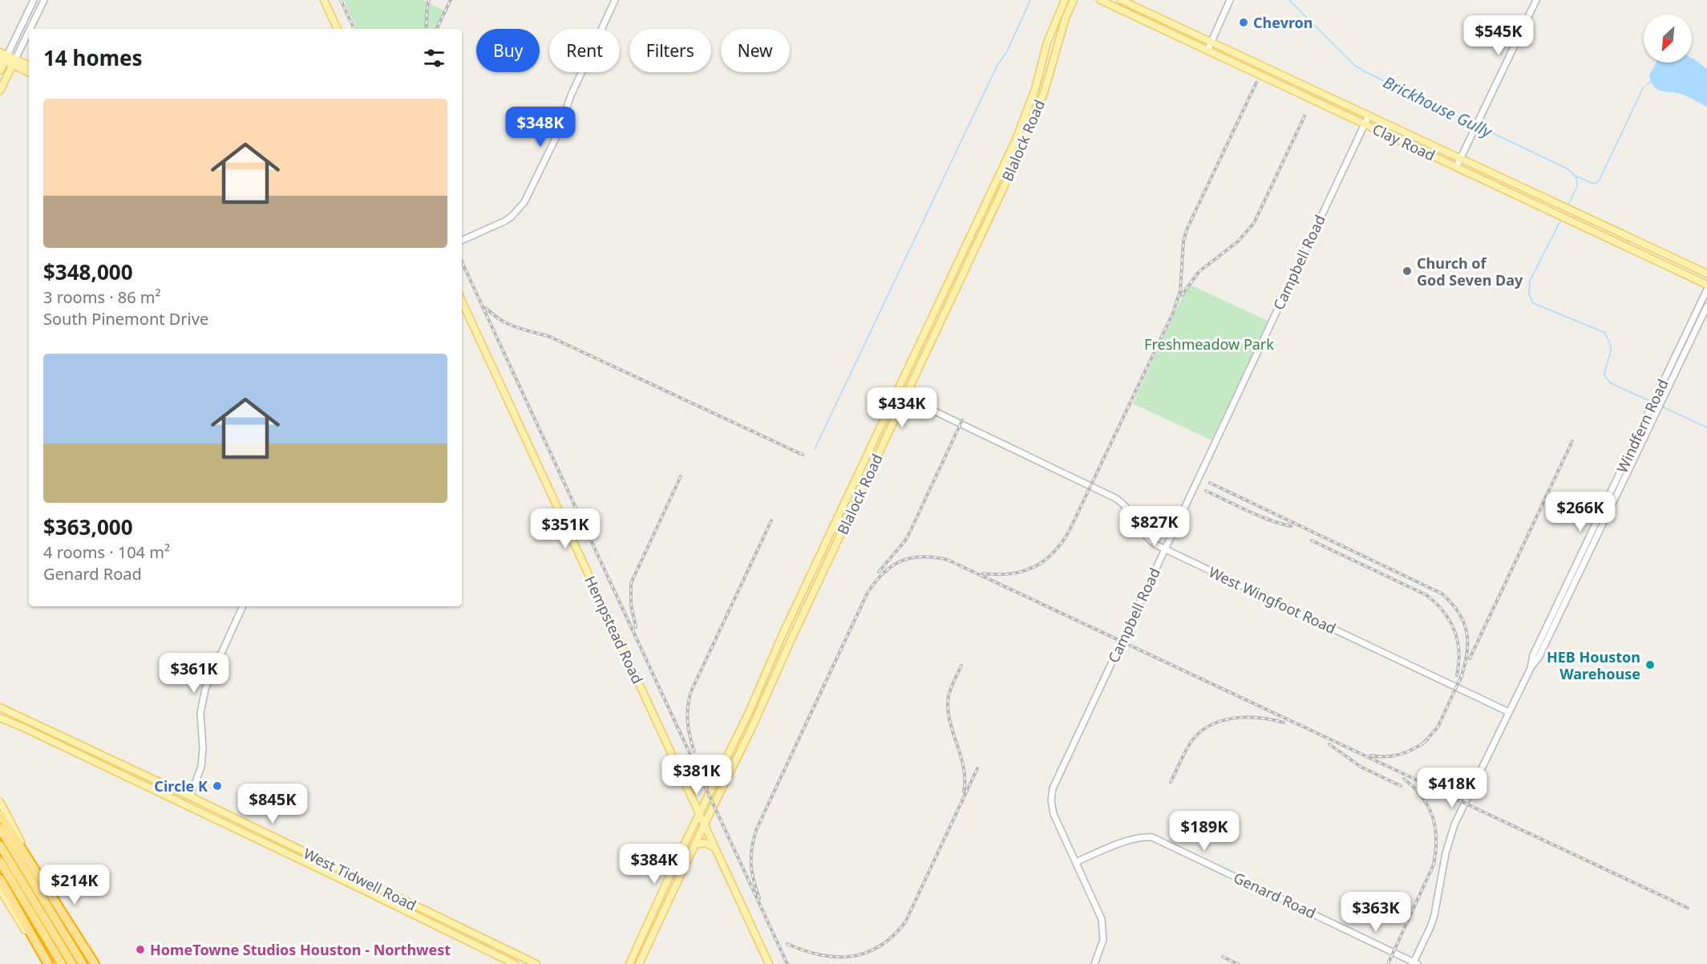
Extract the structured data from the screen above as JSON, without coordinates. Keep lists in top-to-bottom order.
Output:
{
  "streets": {
    "main road": [
      "Blalock Road",
      "Clay Road",
      "Hempstead Road",
      "West Tidwell Road"
    ],
    "street": [
      "Campbell Road",
      "Windfern Road",
      "West Wingfoot Road",
      "Genard Road"
    ]
  },
  "crossings": [
    ["Blalock Road", "West Wingfoot Road"],
    ["Blalock Road", "Hempstead Road"],
    ["Clay Road", "Campbell Road"],
    ["Campbell Road", "West Wingfoot Road"],
    ["Campbell Road", "Genard Road"],
    ["Windfern Road", "West Wingfoot Road"],
    ["Windfern Road", "Genard Road"]
  ],
  "water": ["Brickhouse Gully"],
  "parks": ["Freshmeadow Park"],
  "places": [
    "Chevron",
    "Church of God Seven Day",
    "HEB Houston Warehouse",
    "Circle K",
    "HomeTowne Studios Houston - Northwest"
  ],
  "north": "bottom left",
  "page": {
    "price": [
      "$545K",
      "$348K",
      "$434K",
      "$266K",
      "$827K",
      "$351K",
      "$361K",
      "$381K",
      "$418K",
      "$845K",
      "$189K",
      "$384K",
      "$214K",
      "$363K"
    ],
    "chip": [
      "Buy",
      "Rent",
      "Filters",
      "New"
    ],
    "heading": "14 homes",
    "list": [
      {
        "name": "$348,000",
        "note": "3 rooms · 86 m² · South Pinemont Drive"
      },
      {
        "name": "$363,000",
        "note": "4 rooms · 104 m² · Genard Road"
      }
    ]
  }
}
